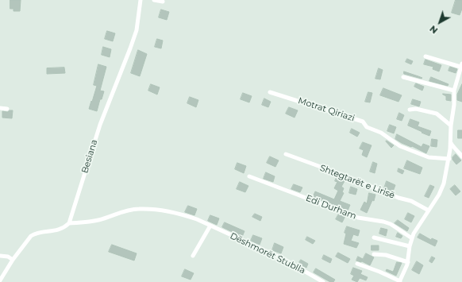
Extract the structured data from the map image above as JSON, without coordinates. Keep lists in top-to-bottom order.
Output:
{
  "streets": {
    "street": [
      "Motrat Qiriazi",
      "Besiana",
      "Shtegtarët e Lirisë",
      "Edi Durham",
      "Dëshmorët Stublla"
    ]
  },
  "crossings": [
    ["Besiana", "Dëshmorët Stublla"]
  ],
  "north": "bottom left"
}
